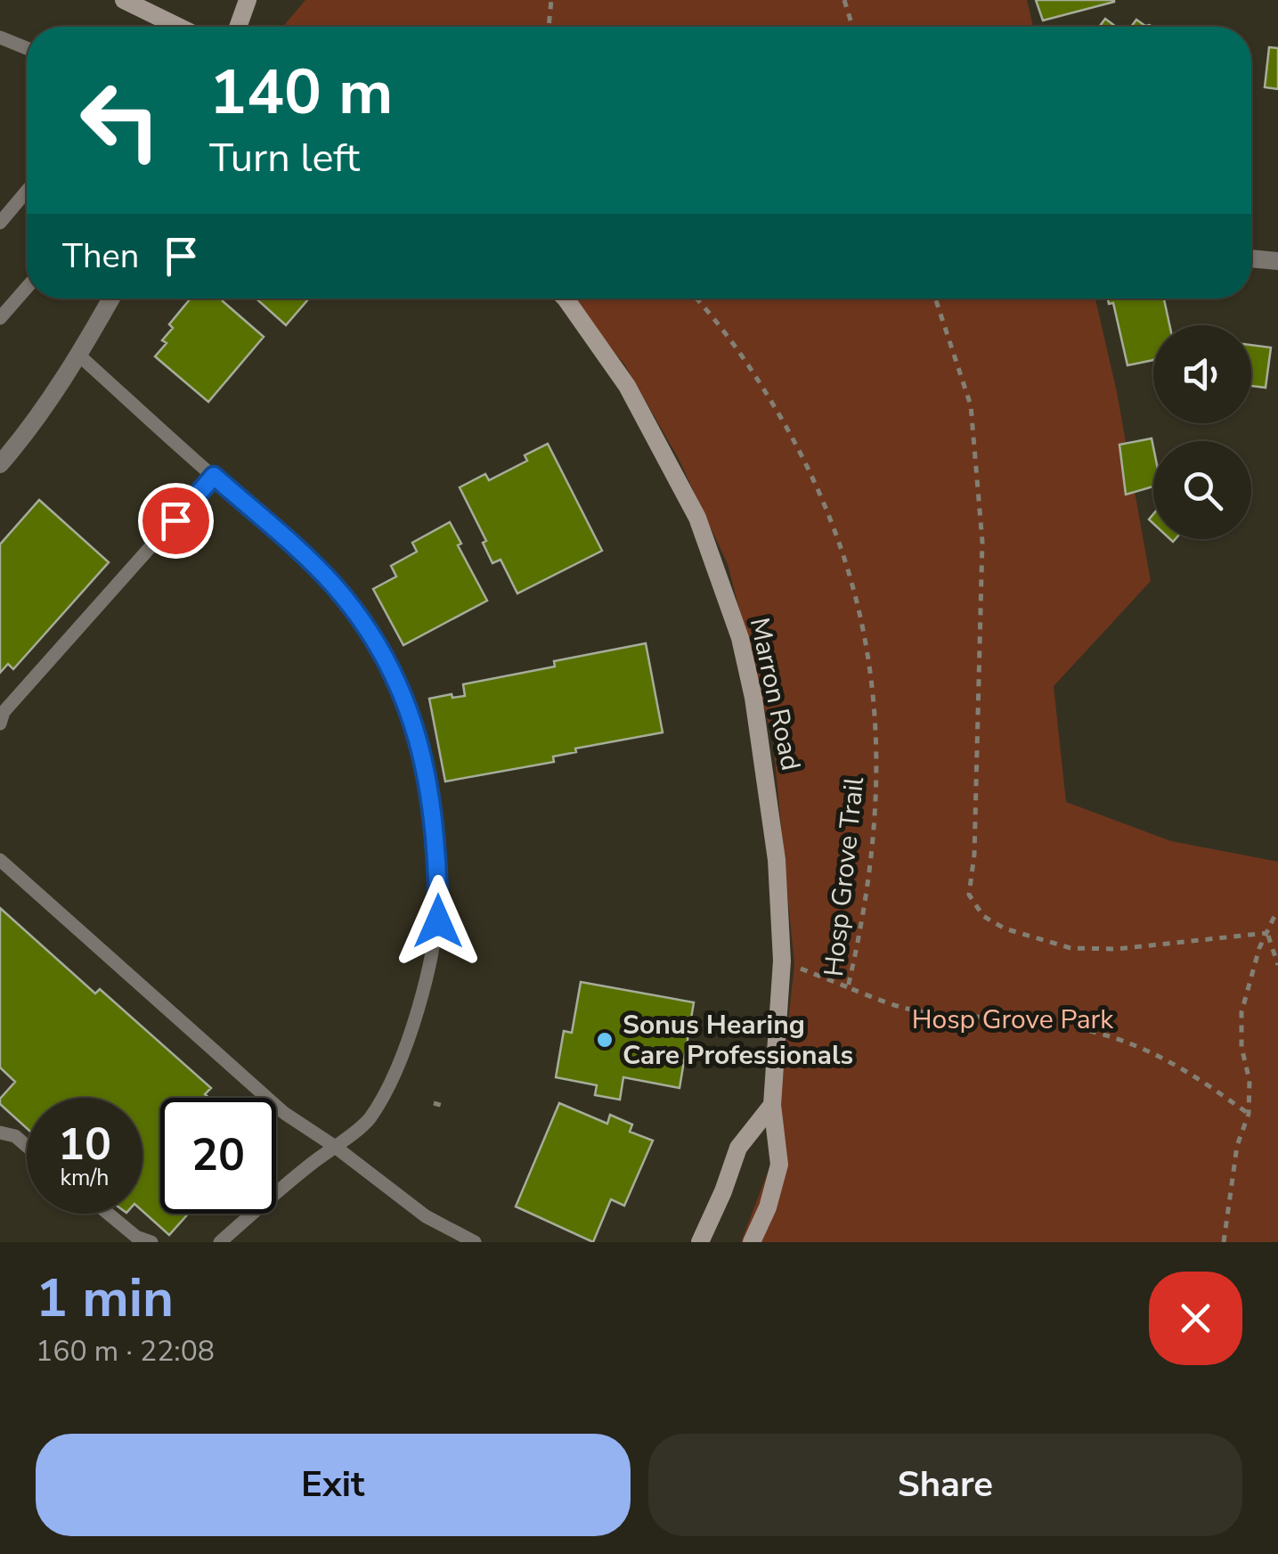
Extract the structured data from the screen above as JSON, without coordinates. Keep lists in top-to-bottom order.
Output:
{
  "streets": {
    "main road": ["Marron Road"],
    "path": ["Hosp Grove Trail"]
  },
  "parks": ["Hosp Grove Park"],
  "places": ["Sonus Hearing Care Professionals"],
  "page": {
    "turn": ["140 m", "Turn left"],
    "then": "Then",
    "speed": "10 km/h",
    "limit": "20",
    "heading": ["1 min", "160 m · 22:08"],
    "buttons": ["Exit", "Share"]
  }
}
